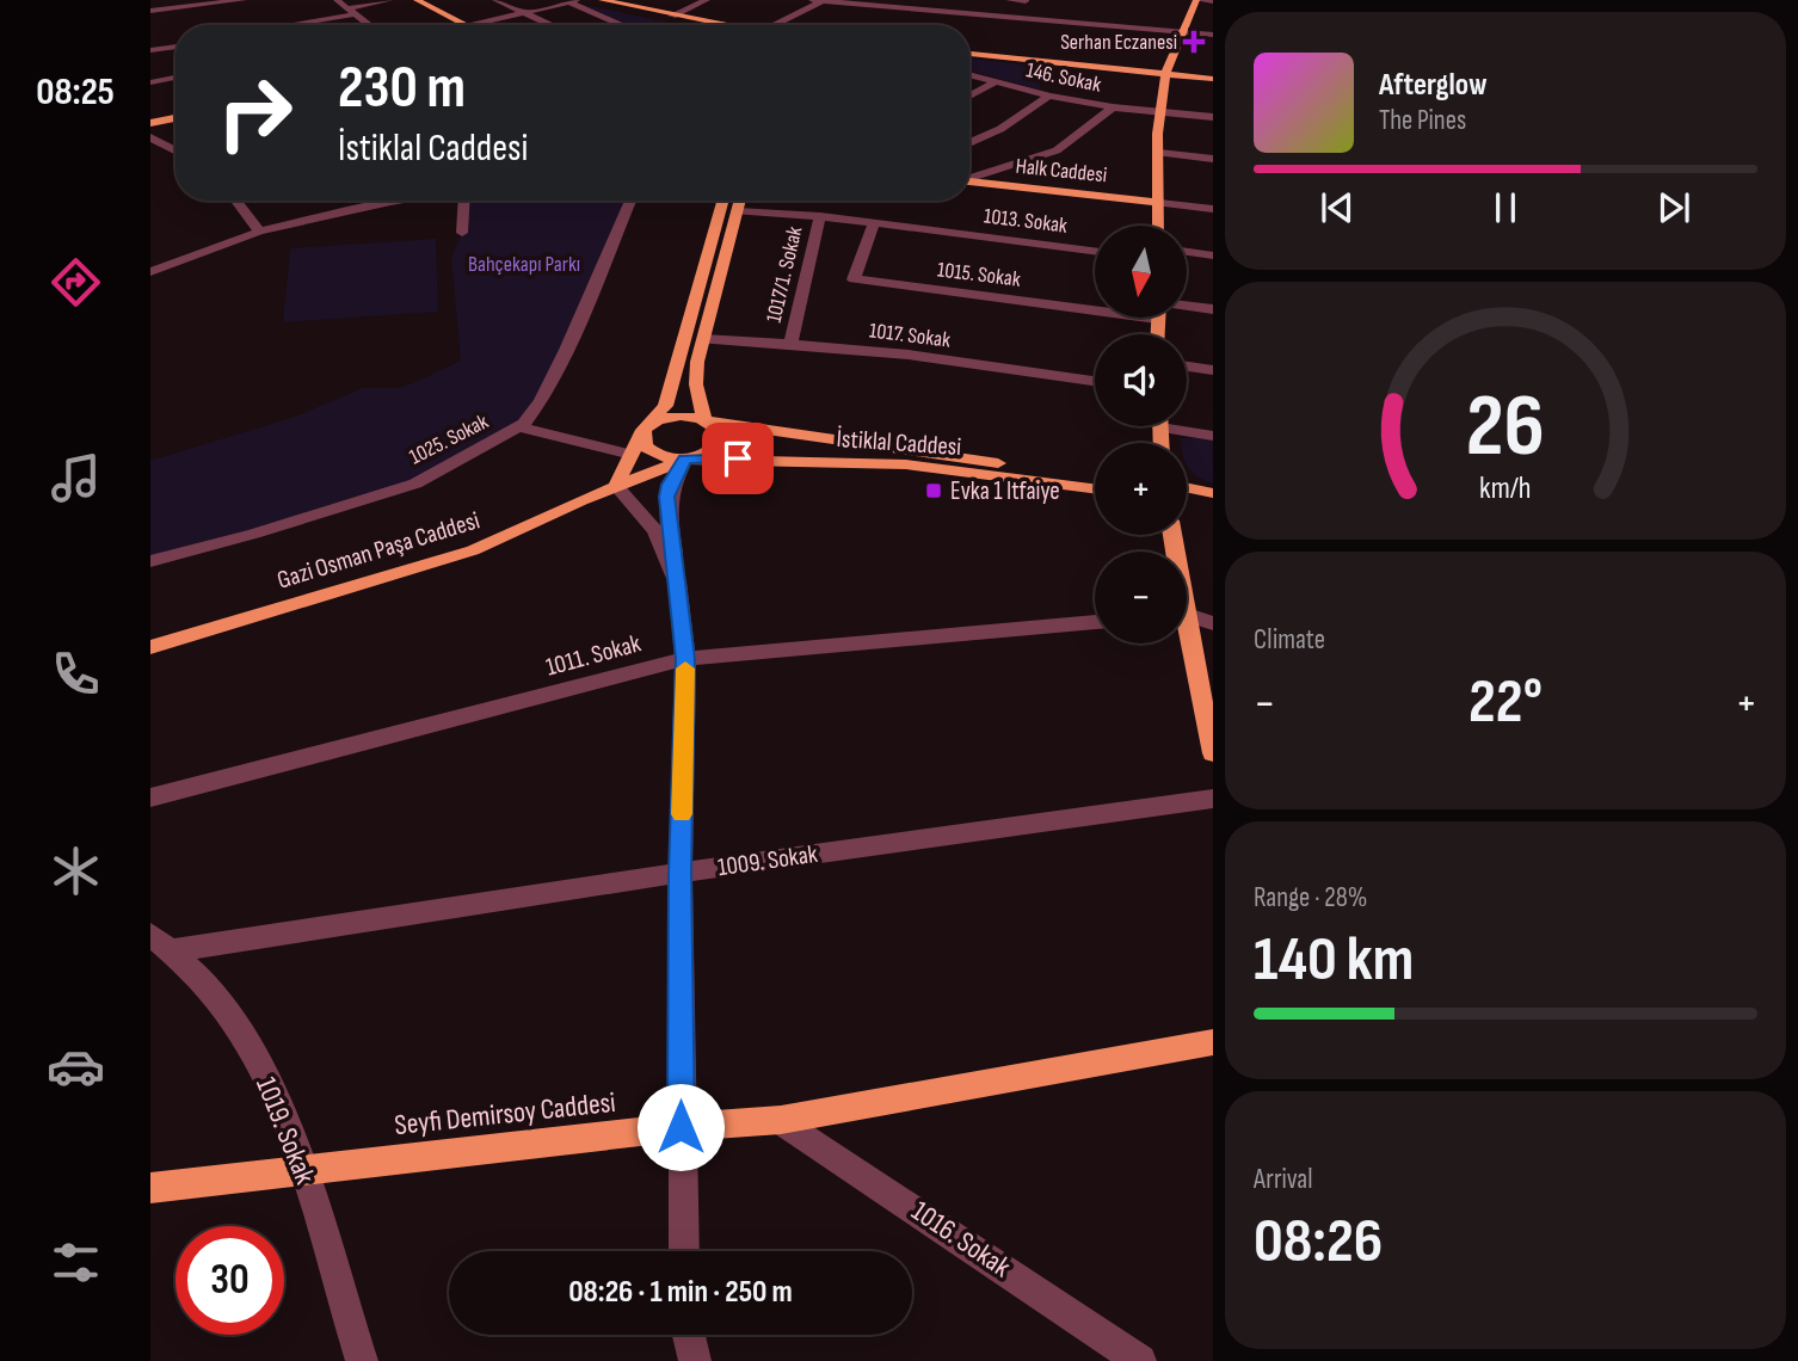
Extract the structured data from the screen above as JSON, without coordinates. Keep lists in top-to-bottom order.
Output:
{
  "streets": {
    "main road": [
      "Halk Caddesi",
      "İstiklal Caddesi",
      "Gazi Osman Paşa Caddesi",
      "Seyfi Demirsoy Caddesi"
    ],
    "street": [
      "146. Sokak",
      "1013. Sokak",
      "1017/1. Sokak",
      "1015. Sokak",
      "1017. Sokak",
      "1025. Sokak",
      "1011. Sokak",
      "1009. Sokak",
      "1019. Sokak",
      "1016. Sokak"
    ]
  },
  "crossings": [
    ["1013. Sokak", "1017/1. Sokak"],
    ["1013. Sokak", "1015. Sokak"],
    ["1017/1. Sokak", "1017. Sokak"],
    ["İstiklal Caddesi", "Gazi Osman Paşa Caddesi"],
    ["1009. Sokak", "1019. Sokak"],
    ["Seyfi Demirsoy Caddesi", "1019. Sokak"],
    ["Seyfi Demirsoy Caddesi", "1016. Sokak"]
  ],
  "parks": ["Bahçekapı Parkı"],
  "places": {
    "health": ["Serhan Eczanesi"],
    "transit": ["Evka 1 Itfaiye"]
  },
  "north": "bottom",
  "page": {
    "tabs": "08:25",
    "turn": ["230 m", "İstiklal Caddesi"],
    "song": ["Afterglow", "The Pines"],
    "map_buttons": ["+", "−"],
    "tile": [
      "Climate",
      ["Range · 28%", "140 km"],
      ["Arrival", "08:26"]
    ],
    "heat": ["−", "22°", "+"],
    "limit": "30",
    "trip": "08:26 · 1 min · 250 m",
    "gauge": ["26", "km/h"]
  }
}
